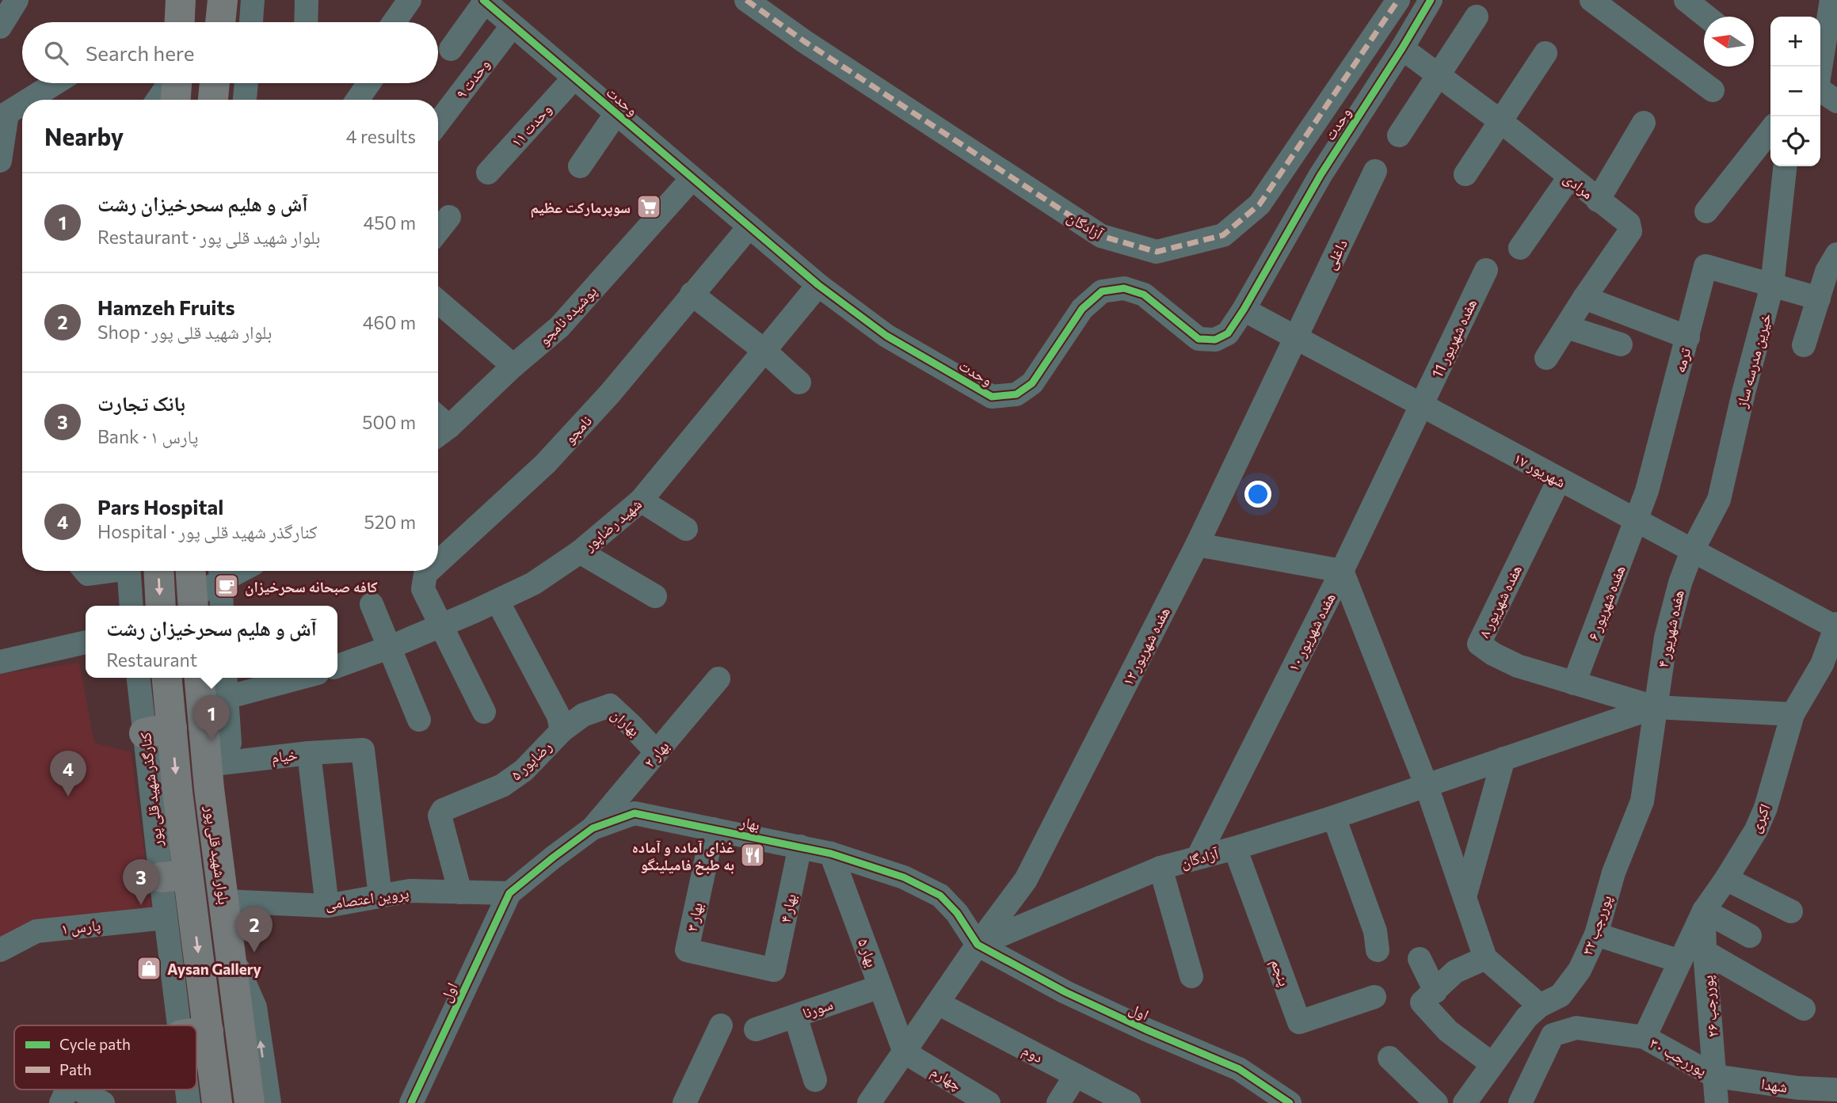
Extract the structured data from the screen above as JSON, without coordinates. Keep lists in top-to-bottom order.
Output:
{
  "streets": {
    "highway": ["بلوار شهید قلی پور"],
    "street": [
      "وحدت ۹",
      "وحدت",
      "وحدت ۱۱",
      "مرادی",
      "آزادگان",
      "داغلی",
      "پوشیده نامجو",
      "هفده شهریور 11",
      "ترمه",
      "خیرین مدرسه ساز",
      "نامجو",
      "۱۷ شهریور",
      "شهید رضاپور",
      "هفده شهریور ۸",
      "هفده شهریور ۶",
      "هفده شهریور ۴",
      "هفده شهریور ۱۰",
      "هفده شهریور ۱۲",
      "بهاران",
      "بهار ۲",
      "خیام",
      "رضاپور ۵",
      "کنارگذر شهید قلی پور",
      "اکبری",
      "بهار",
      "پروین اعتصامی",
      "بهار ۴",
      "بهار ۳",
      "پوررجب ۳۲",
      "پارس ۱",
      "بهار ۵",
      "پنجم",
      "اول",
      "پوررجب ۲۶",
      "سورنا",
      "دوم",
      "پوررجب ۳۰",
      "چهارم",
      "شهدا"
    ]
  },
  "crossings": [
    ["وحدت ۹", "وحدت"],
    ["وحدت", "وحدت ۱۱"],
    ["وحدت", "مرادی"],
    ["وحدت", "پوشیده نامجو"],
    ["وحدت", "نامجو"],
    ["وحدت", "۱۷ شهریور"],
    ["وحدت", "شهید رضاپور"],
    ["آزادگان", "هفده شهریور ۸"],
    ["آزادگان", "هفده شهریور ۴"],
    ["آزادگان", "هفده شهریور ۱۰"],
    ["آزادگان", "هفده شهریور ۱۲"],
    ["آزادگان", "بهار"],
    ["آزادگان", "پوررجب ۳۲"],
    ["آزادگان", "پنجم"],
    ["آزادگان", "اول"],
    ["داغلی", "۱۷ شهریور"],
    ["داغلی", "هفده شهریور ۱۲"],
    ["هفده شهریور 11", "۱۷ شهریور"],
    ["هفده شهریور 11", "هفده شهریور ۱۰"],
    ["ترمه", "خیرین مدرسه ساز"],
    ["ترمه", "۱۷ شهریور"],
    ["ترمه", "هفده شهریور ۶"],
    ["خیرین مدرسه ساز", "۱۷ شهریور"],
    ["خیرین مدرسه ساز", "هفده شهریور ۴"],
    ["نامجو", "شهید رضاپور"],
    ["۱۷ شهریور", "هفده شهریور ۸"],
    ["۱۷ شهریور", "هفده شهریور ۶"],
    ["۱۷ شهریور", "هفده شهریور ۴"],
    ["۱۷ شهریور", "هفده شهریور ۱۰"],
    ["۱۷ شهریور", "هفده شهریور ۱۲"],
    ["۱۷ شهریور", "اکبری"],
    ["شهید رضاپور", "رضاپور ۵"],
    ["هفده شهریور ۸", "هفده شهریور ۶"],
    ["هفده شهریور ۸", "هفده شهریور ۴"],
    ["هفده شهریور ۸", "پوررجب ۳۲"],
    ["هفده شهریور ۴", "پوررجب ۳۲"],
    ["هفده شهریور ۱۲", "بهار"],
    ["هفده شهریور ۱۲", "بهار ۵"],
    ["هفده شهریور ۱۲", "اول"],
    ["هفده شهریور ۱۲", "دوم"],
    ["هفده شهریور ۱۲", "چهارم"],
    ["بهاران", "بهار ۲"],
    ["بهاران", "رضاپور ۵"],
    ["بهار ۲", "بهار"],
    ["خیام", "بلوار شهید قلی پور"],
    ["خیام", "پروین اعتصامی"],
    ["رضاپور ۵", "پروین اعتصامی"],
    ["کنارگذر شهید قلی پور", "بلوار شهید قلی پور"],
    ["اکبری", "پوررجب ۲۶"],
    ["اکبری", "پوررجب ۳۰"],
    ["بهار", "پروین اعتصامی"],
    ["بهار", "بهار ۴"],
    ["بهار", "بهار ۳"],
    ["بهار", "بهار ۵"],
    ["بهار", "اول"],
    ["بلوار شهید قلی پور", "پروین اعتصامی"],
    ["پروین اعتصامی", "اول"],
    ["بهار ۴", "بهار ۳"],
    ["بهار ۵", "سورنا"],
    ["بهار ۵", "چهارم"],
    ["پوررجب ۲۶", "پوررجب ۳۰"],
    ["پوررجب ۲۶", "شهدا"],
    ["پوررجب ۳۰", "شهدا"]
  ],
  "places": {
    "supermarket": ["سوپرمارکت عظیم"],
    "cafe": ["کافه صبحانه سحرخیزان"],
    "restaurant": ["غذای آماده و آماده به طبخ فامیلینگو"],
    "shop": ["Aysan Gallery"]
  },
  "legend": ["Cycle path", "Path"],
  "north": "left",
  "page": {
    "map_buttons": ["+", "−"],
    "search": "Search here",
    "heading": ["Nearby", "4 results"],
    "list": [
      {
        "mark": "1",
        "name": "آش و هلیم سحرخیزان رشت",
        "note": "Restaurant · بلوار شهید قلی پور",
        "value": "450 m"
      },
      {
        "mark": "2",
        "name": "Hamzeh Fruits",
        "note": "Shop · بلوار شهید قلی پور",
        "value": "460 m"
      },
      {
        "mark": "3",
        "name": "بانک تجارت",
        "note": "Bank · پارس ۱",
        "value": "500 m"
      },
      {
        "mark": "4",
        "name": "Pars Hospital",
        "note": "Hospital · کنارگذر شهید قلی پور",
        "value": "520 m"
      }
    ],
    "popup": ["آش و هلیم سحرخیزان رشت", "Restaurant"],
    "pins": [
      "1",
      "4",
      "3",
      "2"
    ]
  }
}
